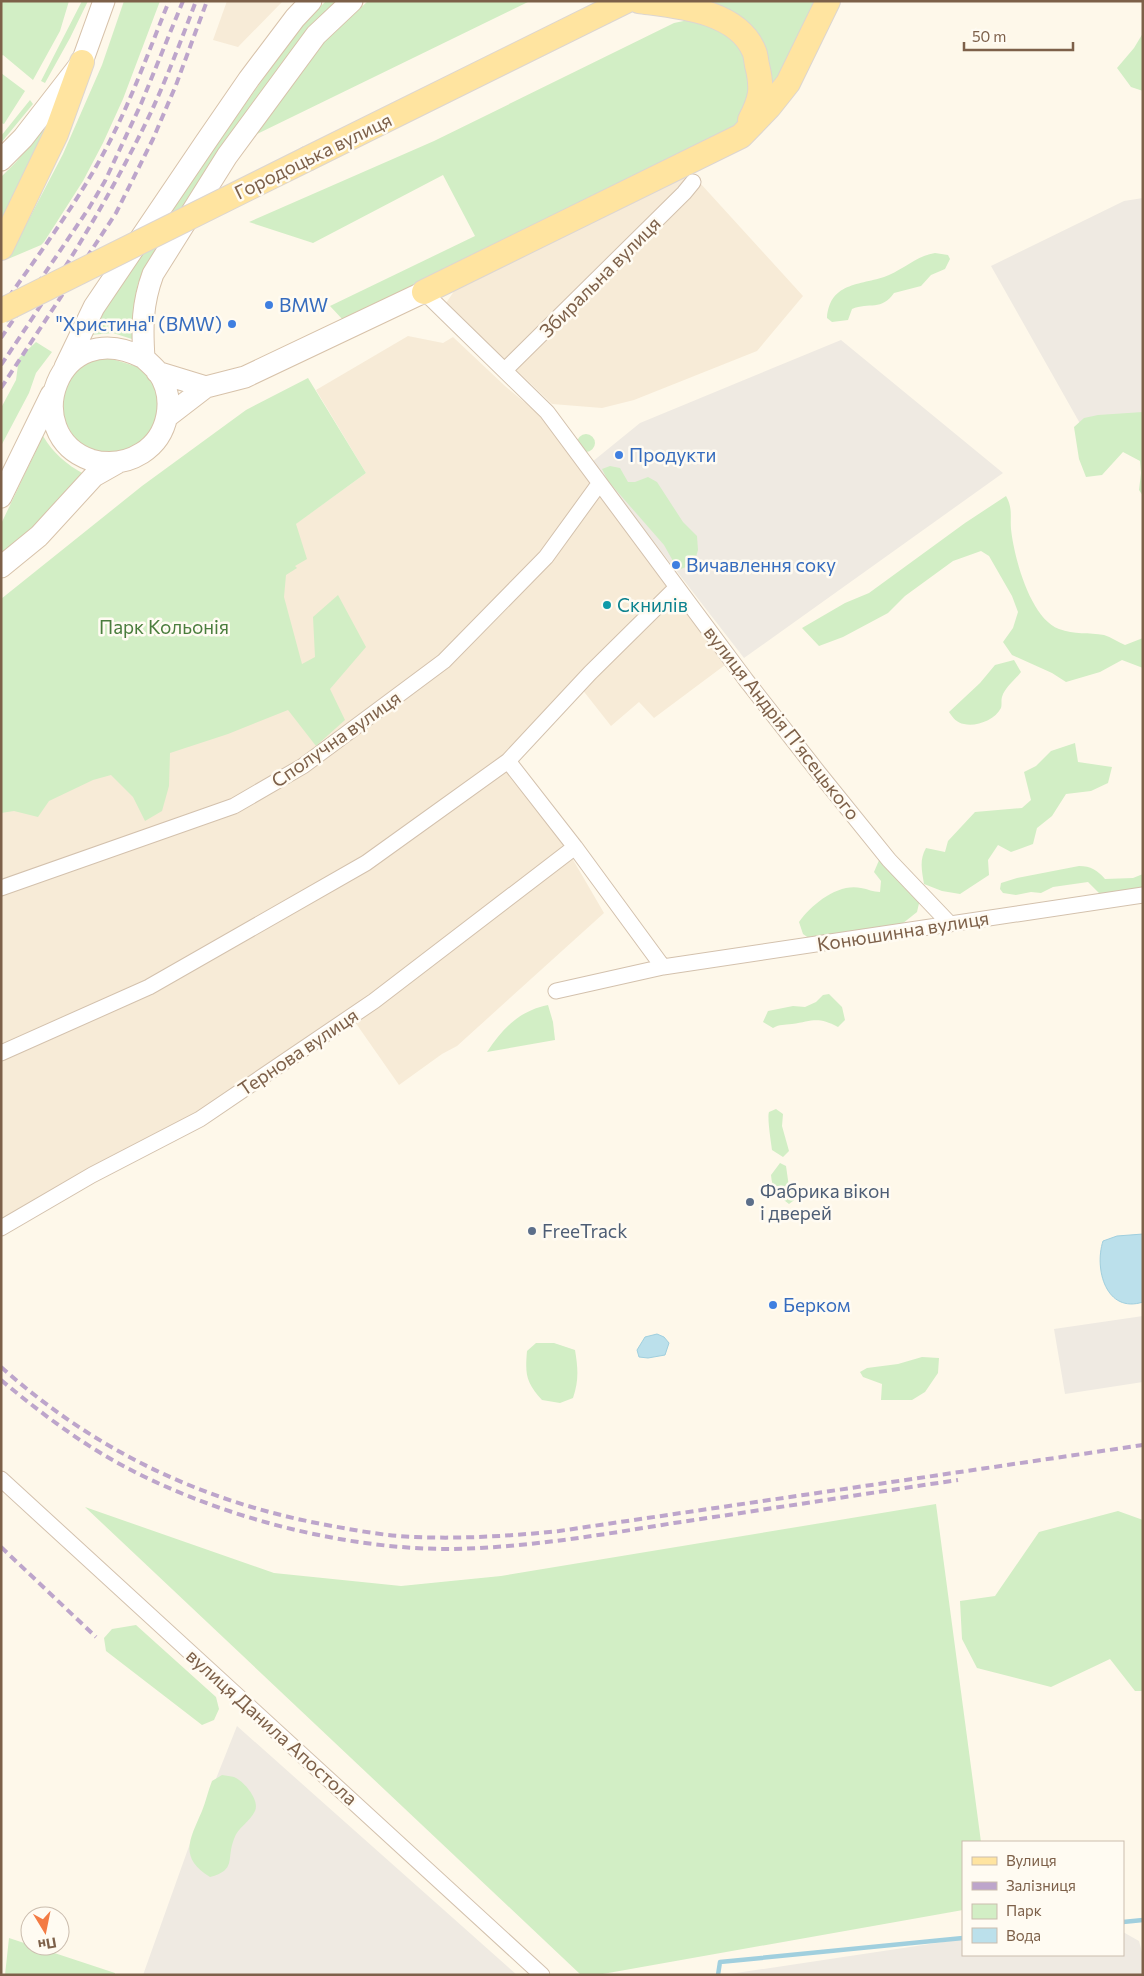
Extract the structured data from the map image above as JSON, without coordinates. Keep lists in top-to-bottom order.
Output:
{
  "streets": {
    "main road": ["Городоцька вулиця"],
    "street": [
      "Збиральна вулиця",
      "вулиця Андрія Пʼясецького",
      "Сполучна вулиця",
      "Конюшинна вулиця",
      "Тернова вулиця",
      "вулиця Данила Апостола"
    ]
  },
  "crossings": [
    ["Збиральна вулиця", "вулиця Андрія Пʼясецького"],
    ["вулиця Андрія Пʼясецького", "Сполучна вулиця"],
    ["вулиця Андрія Пʼясецького", "Конюшинна вулиця"]
  ],
  "parks": ["Парк Кольонія"],
  "places": [
    "BMW",
    "\"Христина\" (BMW)",
    "Продукти",
    "Вичавлення соку",
    "Скнилів",
    "Фабрика вікон і дверей",
    "FreeTrack",
    "Берком"
  ],
  "legend": [
    "Вулиця",
    "Залізниця",
    "Парк",
    "Вода"
  ],
  "scale_bar": "50 m",
  "north": "bottom"
}
